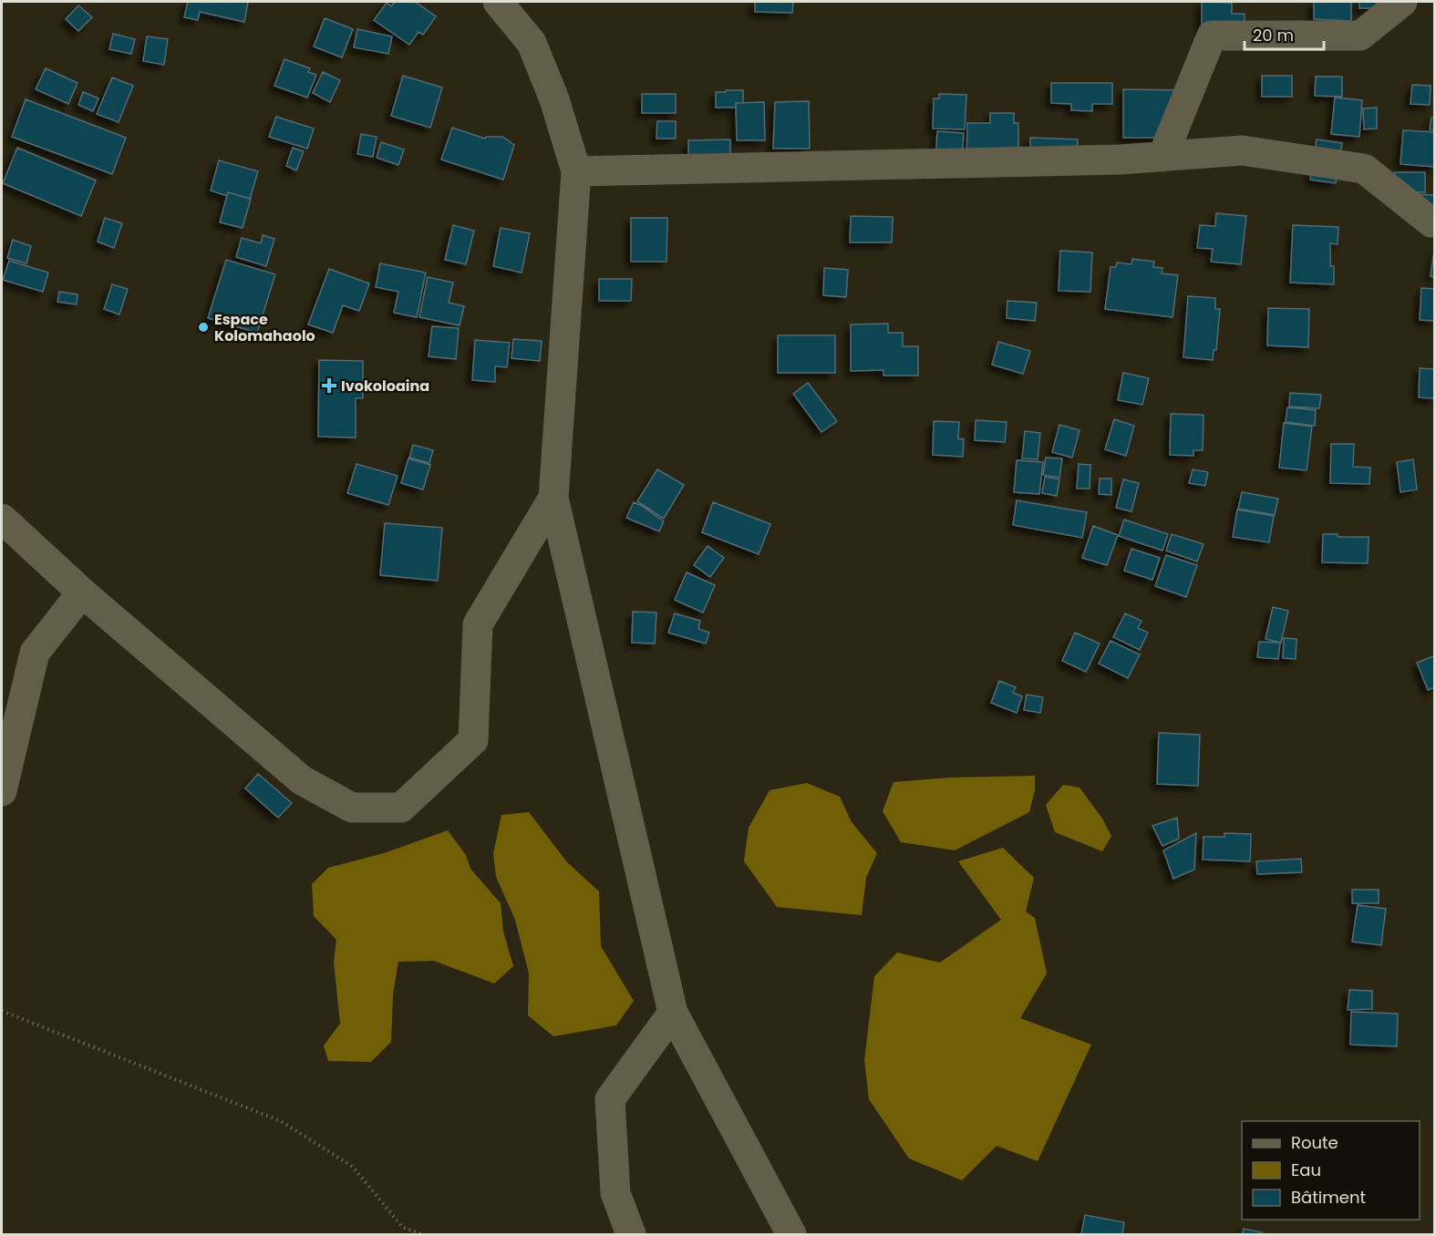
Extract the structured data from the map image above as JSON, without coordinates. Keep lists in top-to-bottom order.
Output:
{
  "places": {
    "other": ["Espace Kolomahaolo"],
    "health": ["Ivokoloaina"]
  },
  "legend": ["Route", "Eau", "Bâtiment"],
  "scale_bar": "20 m"
}
